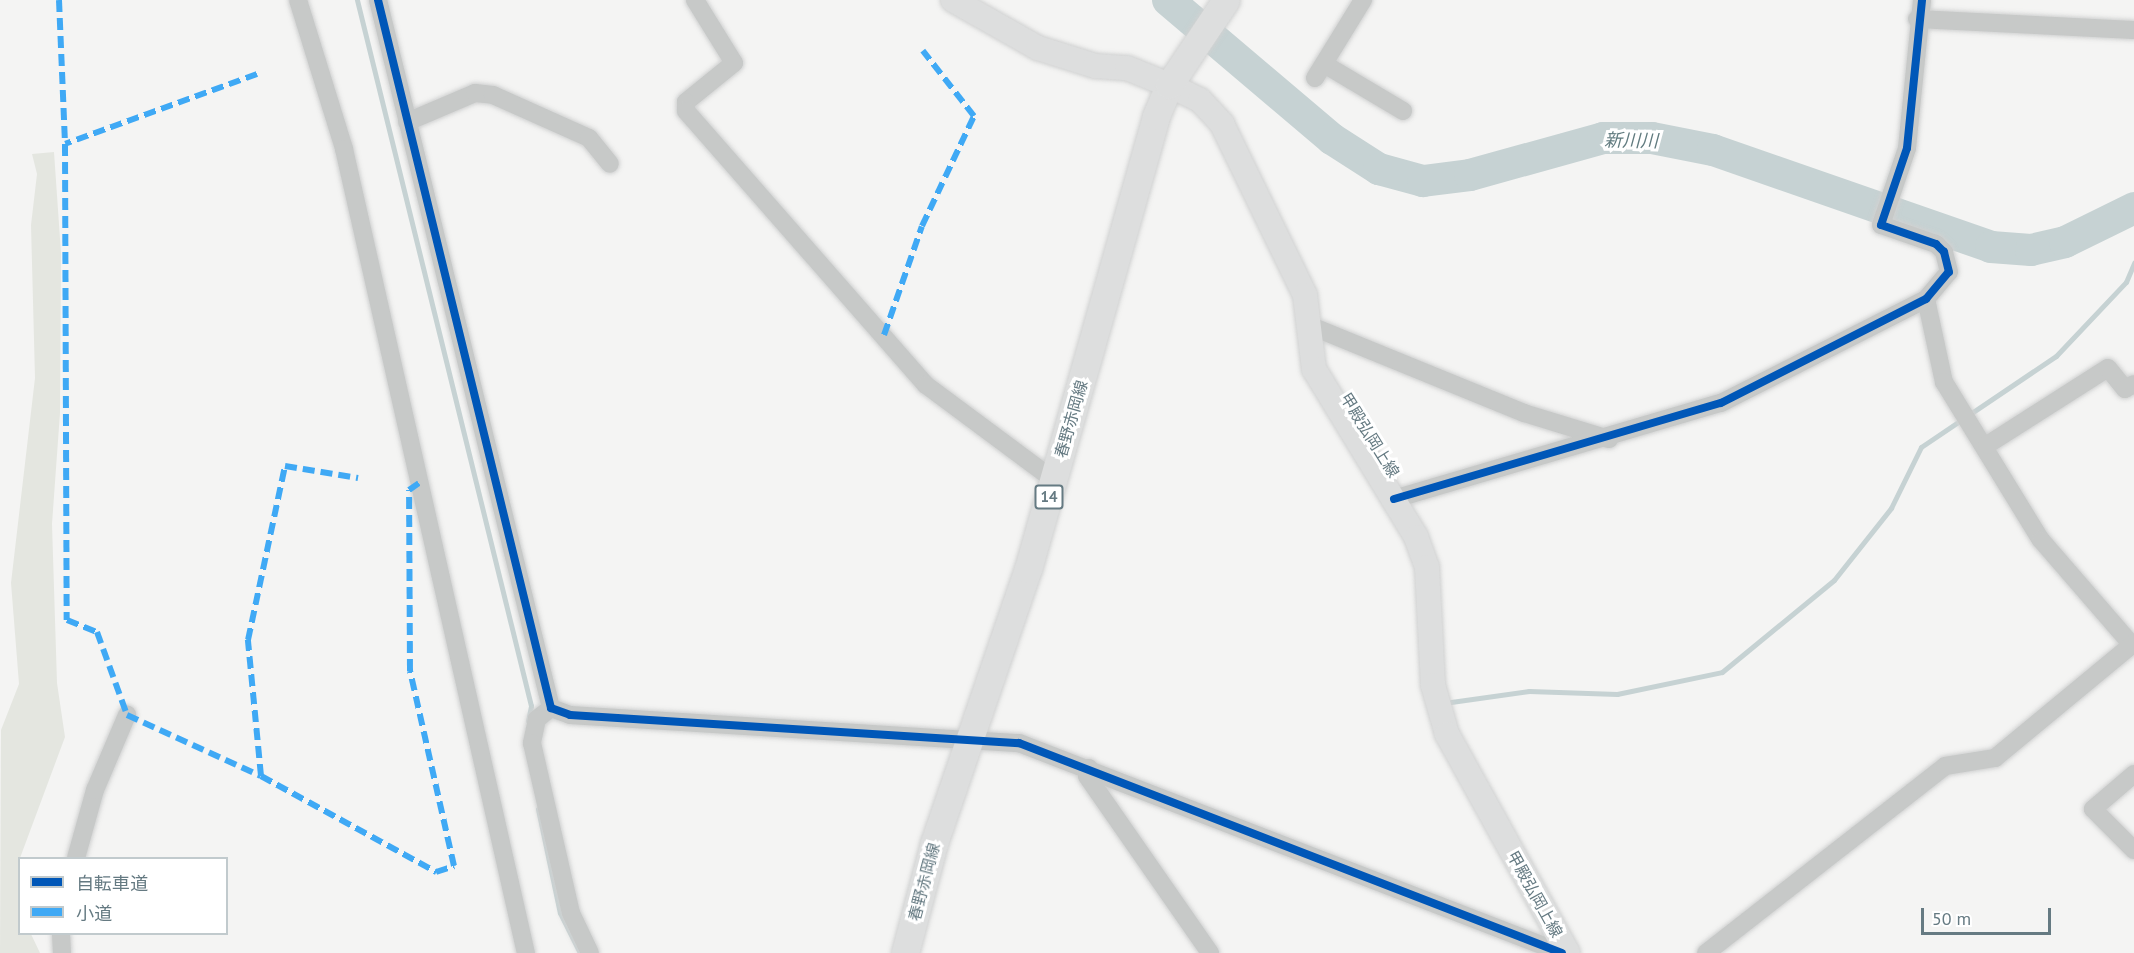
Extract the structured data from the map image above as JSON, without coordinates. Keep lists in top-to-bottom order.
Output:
{
  "streets": {
    "main road": ["春野赤岡線", "甲殿弘岡上線", "14"]
  },
  "crossings": [
    ["春野赤岡線", "甲殿弘岡上線"]
  ],
  "water": ["新川川"],
  "legend": ["自転車道", "小道"],
  "scale_bar": "50 m"
}
